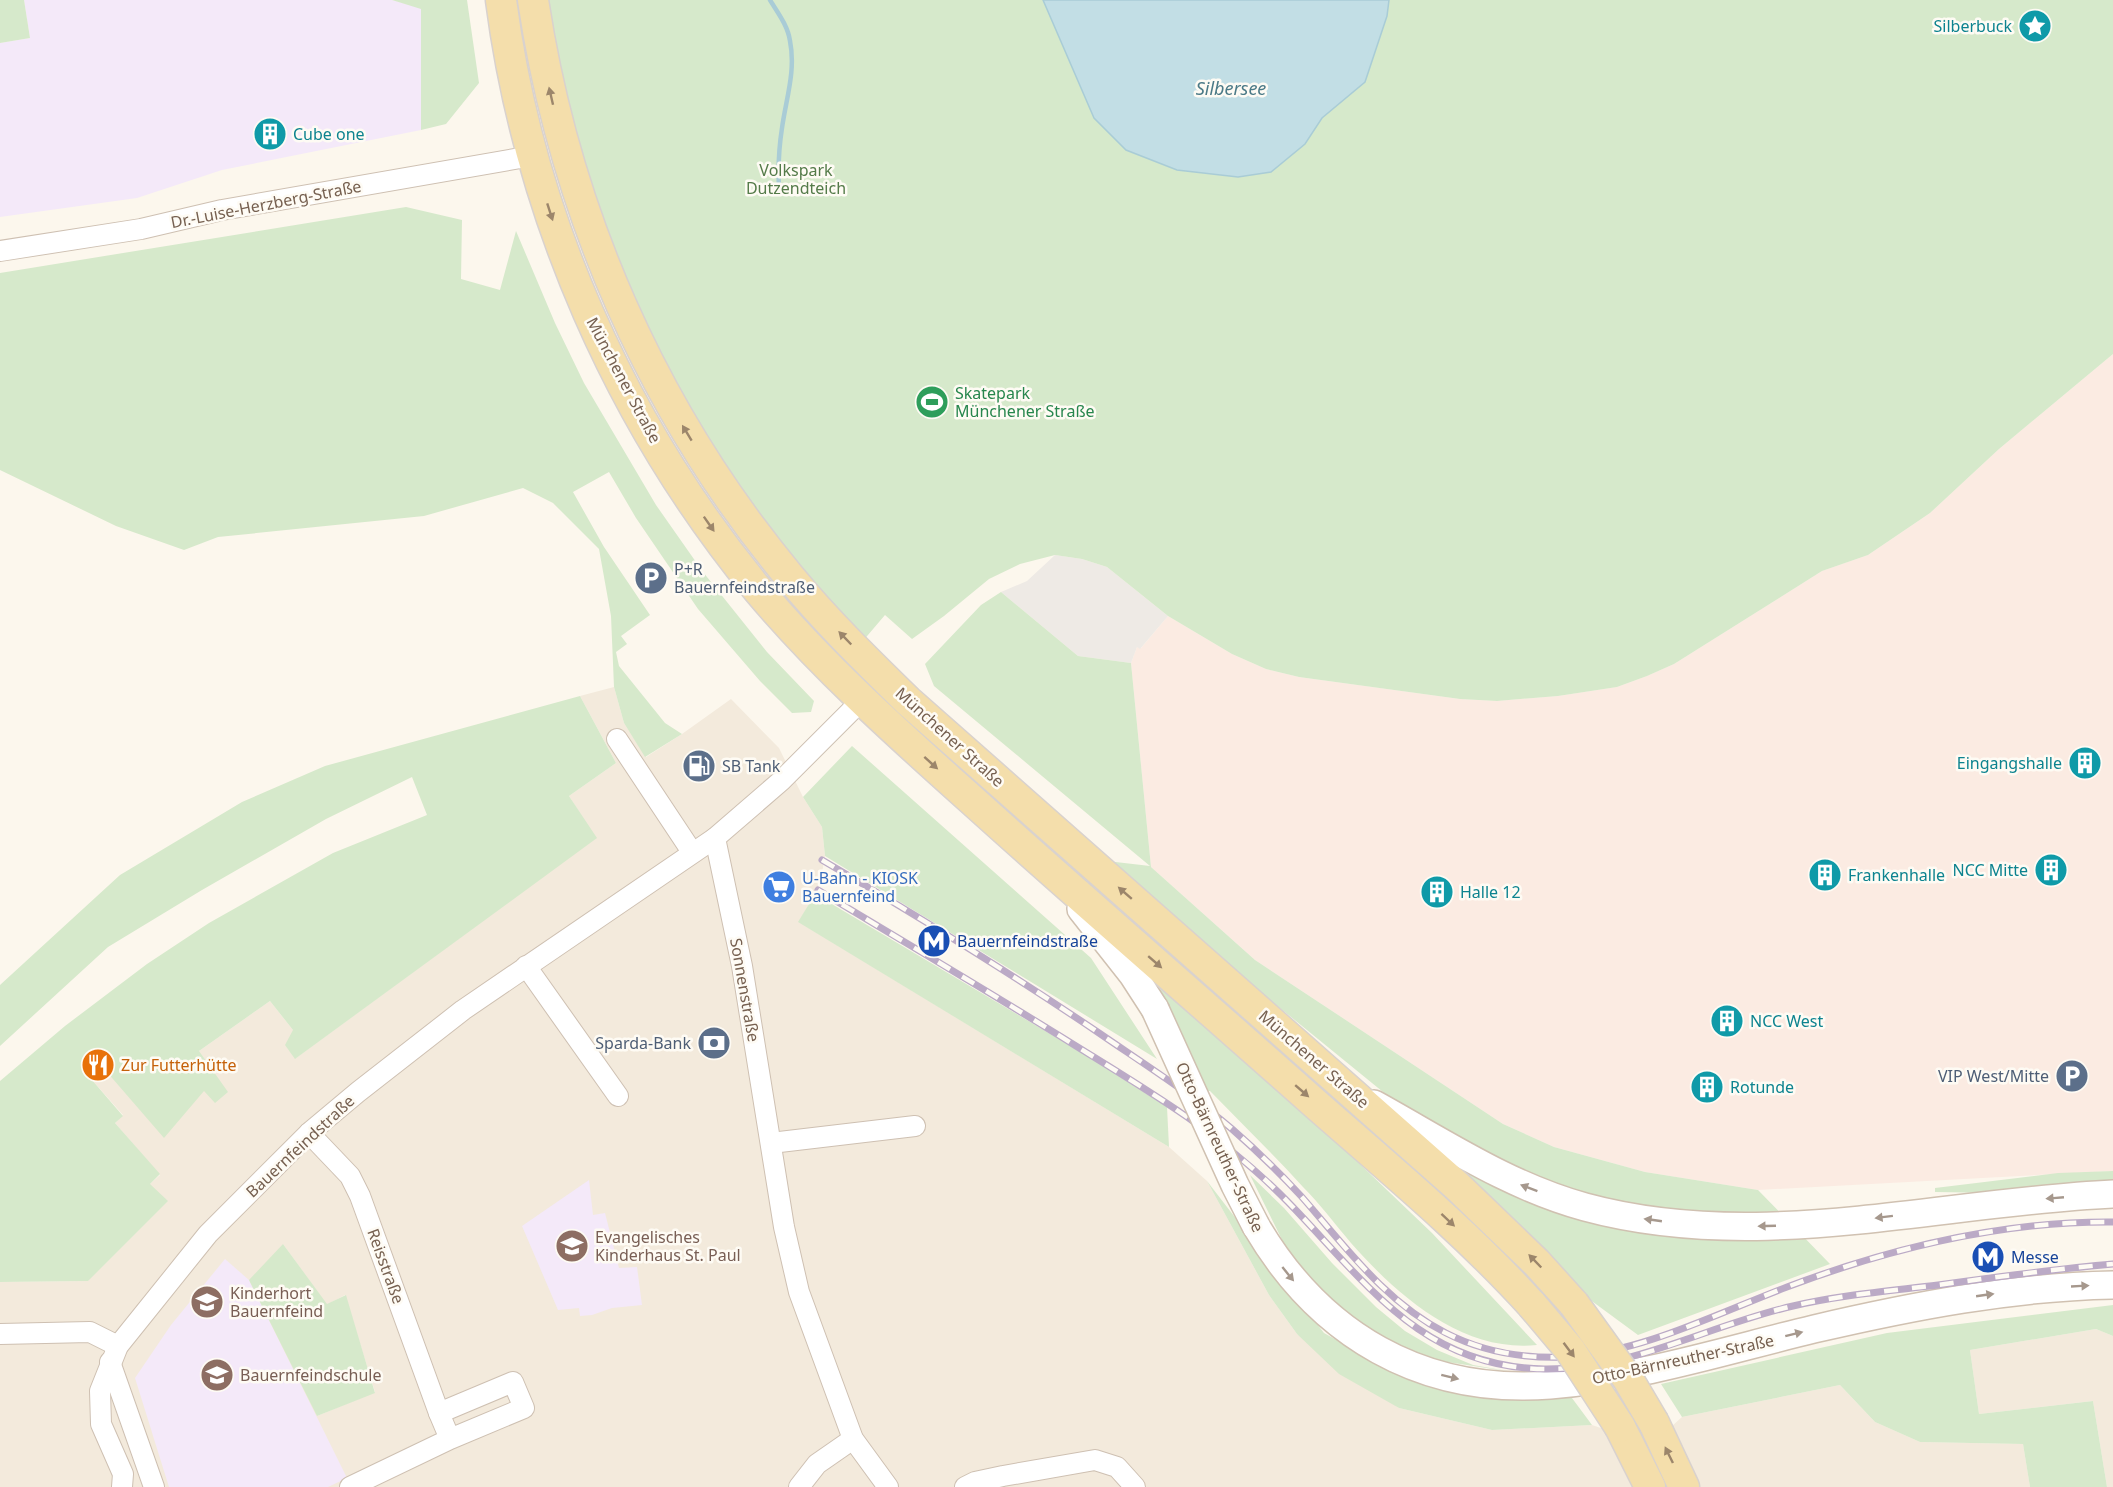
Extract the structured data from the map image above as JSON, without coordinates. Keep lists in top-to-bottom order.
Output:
{
  "streets": {
    "main road": ["Münchener Straße", "Otto-Bärnreuther-Straße"],
    "street": [
      "Dr.-Luise-Herzberg-Straße",
      "Sonnenstraße",
      "Bauernfeindstraße",
      "Reisstraße"
    ]
  },
  "crossings": [
    ["Dr.-Luise-Herzberg-Straße", "Münchener Straße"],
    ["Münchener Straße", "Bauernfeindstraße"],
    ["Münchener Straße", "Otto-Bärnreuther-Straße"],
    ["Sonnenstraße", "Bauernfeindstraße"],
    ["Bauernfeindstraße", "Reisstraße"]
  ],
  "water": ["Silbersee"],
  "parks": ["Volkspark Dutzendteich"],
  "places": {
    "place": ["Silberbuck"],
    "building": [
      "Cube one",
      "Eingangshalle",
      "NCC Mitte",
      "Frankenhalle",
      "Halle 12",
      "NCC West",
      "Rotunde"
    ],
    "sports": ["Skatepark Münchener Straße"],
    "parking": ["P+R Bauernfeindstraße", "VIP West/Mitte"],
    "fuel station": ["SB Tank"],
    "supermarket": ["U-Bahn - KIOSK Bauernfeind"],
    "metro station": ["Bauernfeindstraße", "Messe"],
    "bank": ["Sparda-Bank"],
    "restaurant": ["Zur Futterhütte"],
    "school or university": ["Evangelisches Kinderhaus St. Paul", "Kinderhort Bauernfeind", "Bauernfeindschule"]
  }
}
